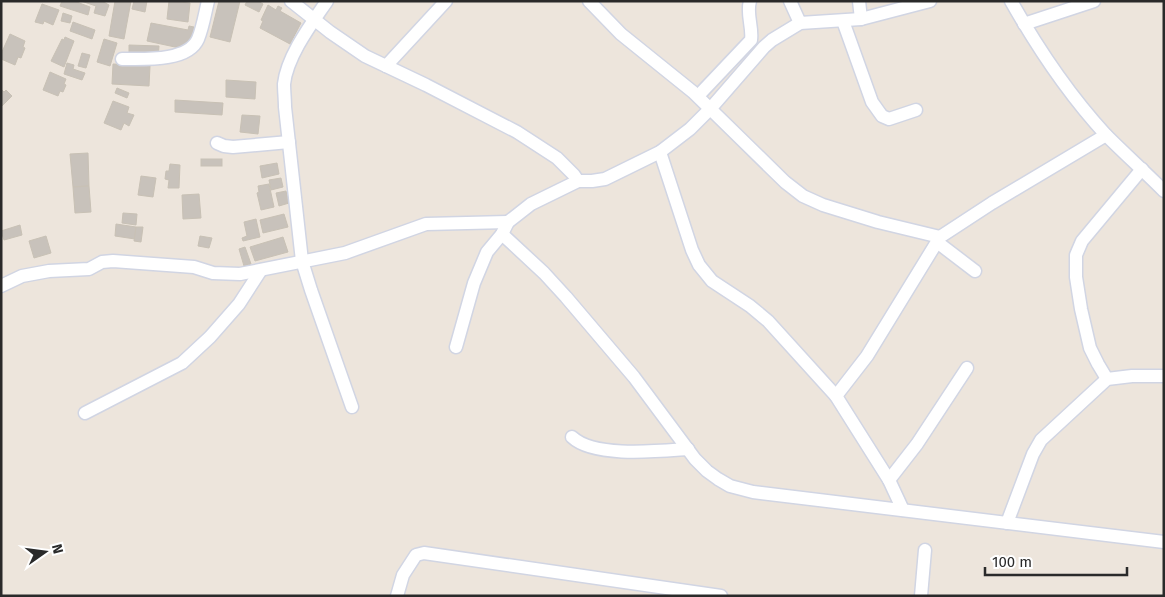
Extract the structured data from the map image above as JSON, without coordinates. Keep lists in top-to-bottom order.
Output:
{
  "scale_bar": "100 m",
  "north": "right"
}
